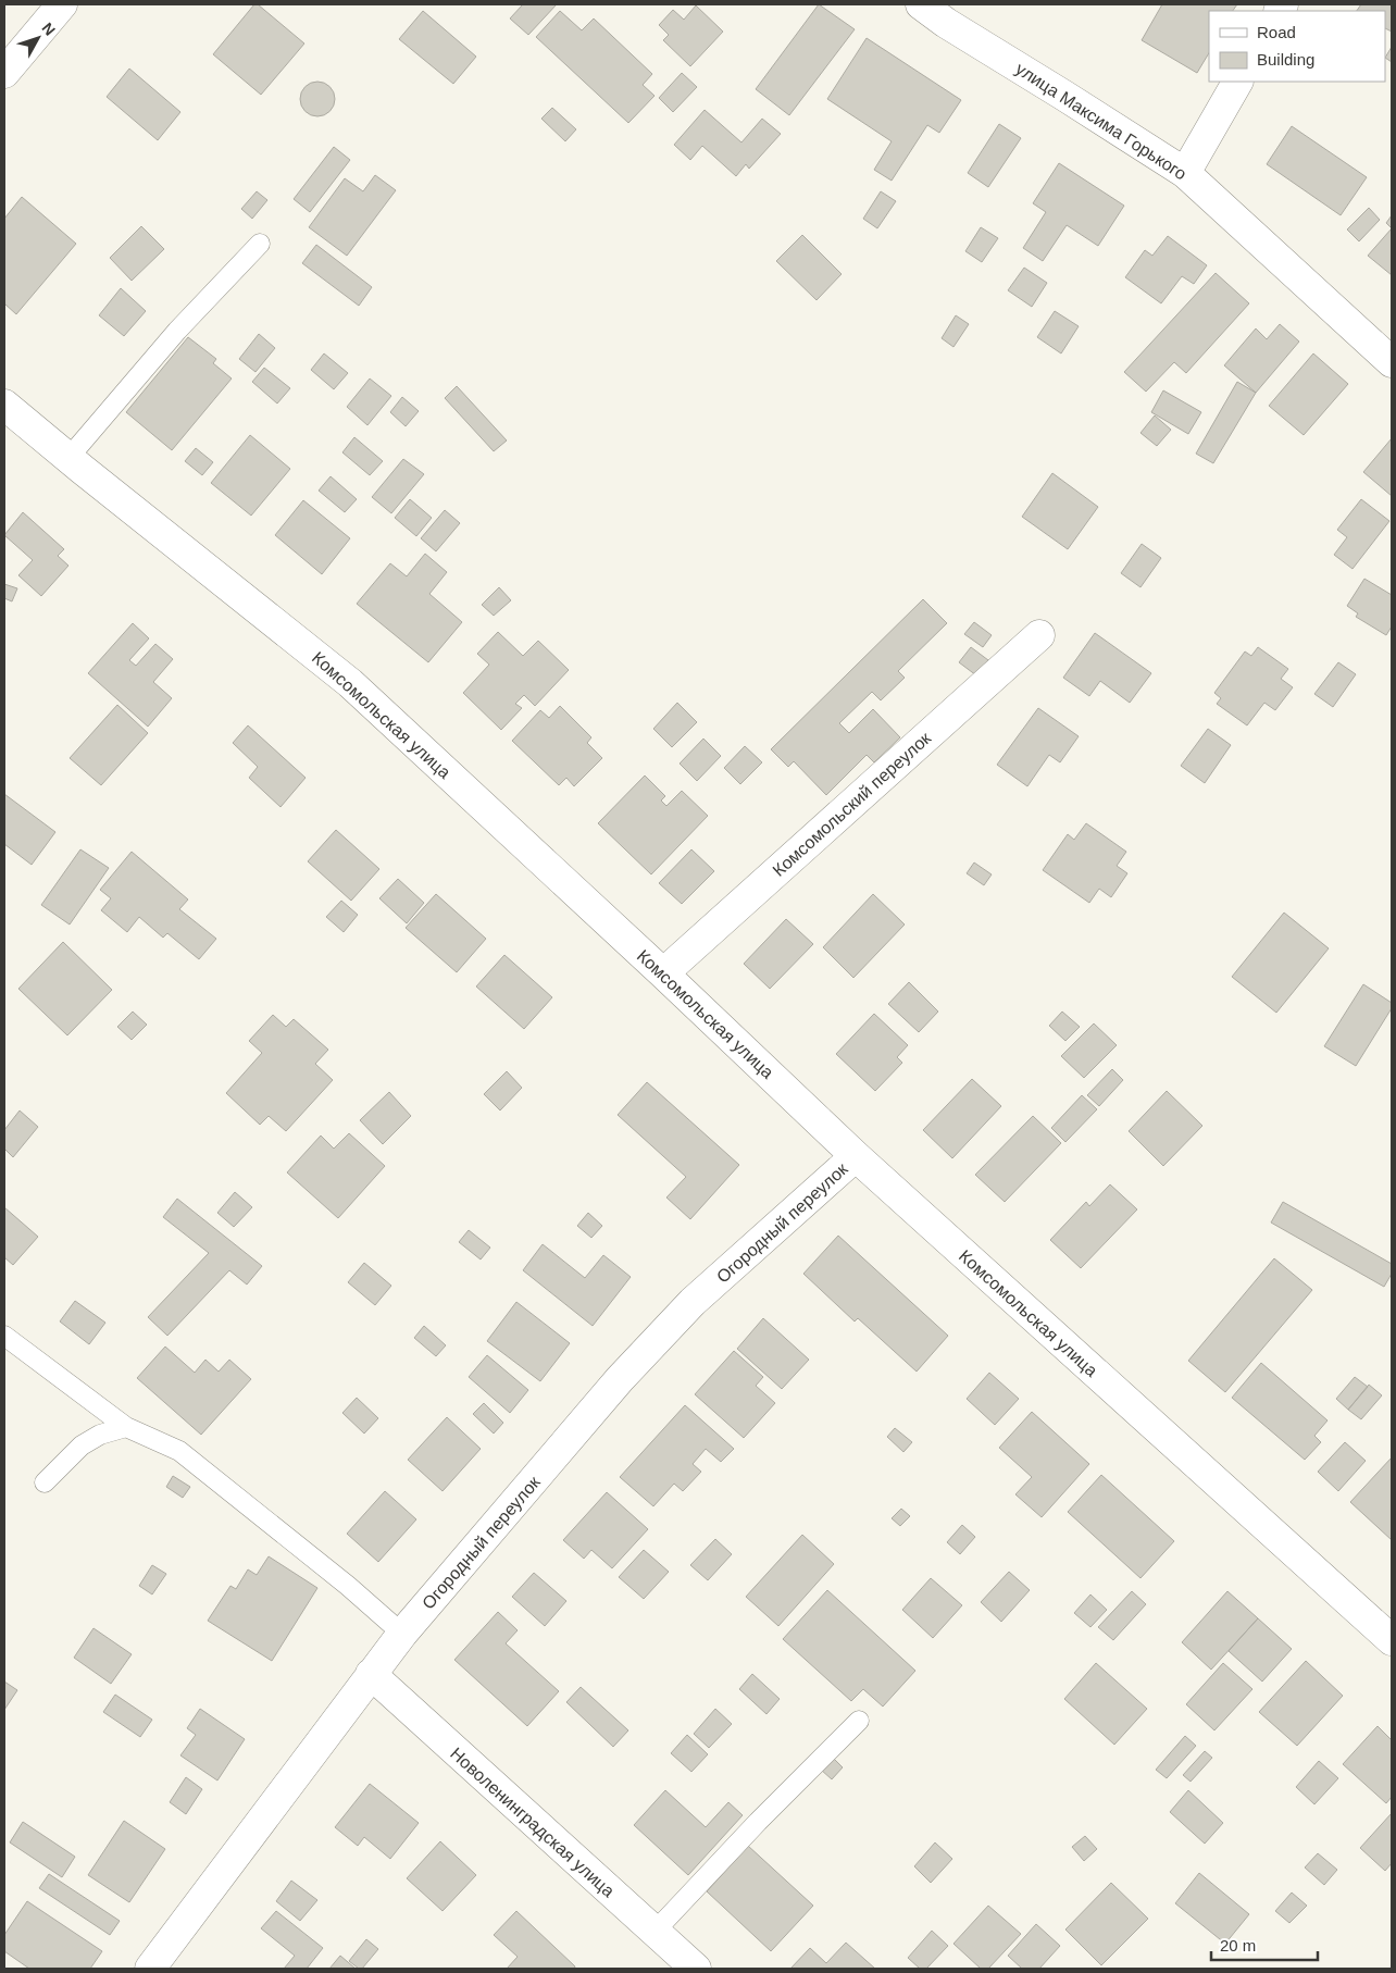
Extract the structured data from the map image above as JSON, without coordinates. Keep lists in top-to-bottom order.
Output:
{
  "streets": {
    "street": [
      "улица Максима Горького",
      "Комсомольская улица",
      "Комсомольский переулок",
      "Огородный переулок",
      "Новоленинградская улица"
    ]
  },
  "crossings": [
    ["Комсомольская улица", "Комсомольский переулок"],
    ["Комсомольская улица", "Огородный переулок"],
    ["Огородный переулок", "Новоленинградская улица"]
  ],
  "legend": ["Road", "Building"],
  "scale_bar": "20 m",
  "north": "top right"
}
